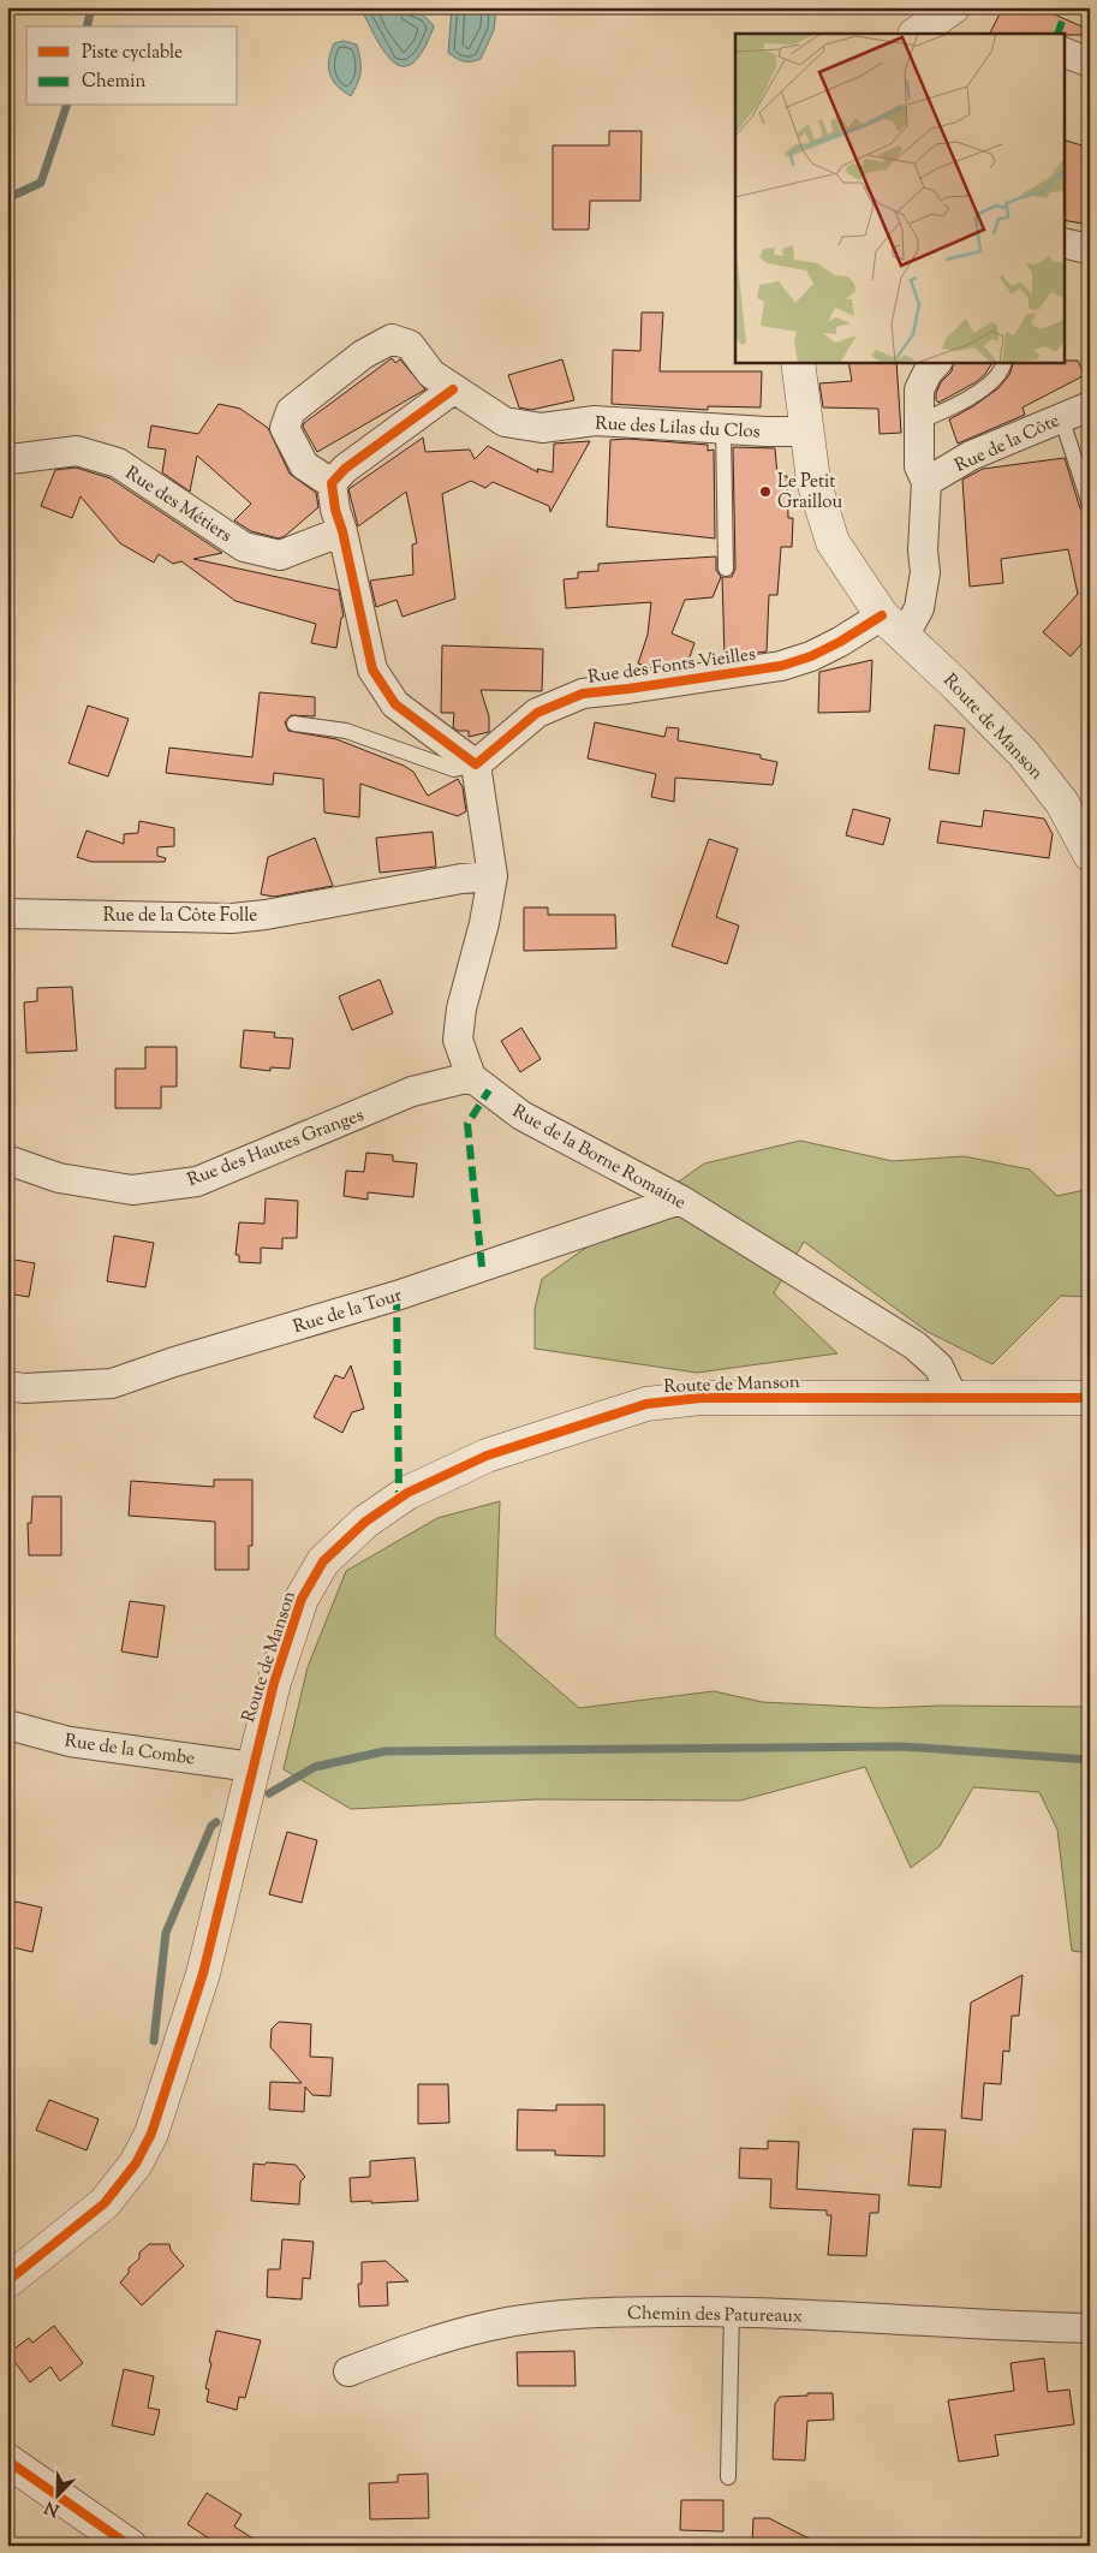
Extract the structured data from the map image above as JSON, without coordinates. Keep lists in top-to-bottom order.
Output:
{
  "streets": {
    "street": [
      "Rue des Lilas du Clos",
      "Rue de la Côte",
      "Rue des Métiers",
      "Rue des Fonts Vieilles",
      "Route de Manson",
      "Rue de la Côte Folle",
      "Rue des Hautes Granges",
      "Rue de la Borne Romaine",
      "Rue de la Tour",
      "Rue de la Combe",
      "Chemin des Patureaux"
    ]
  },
  "crossings": [
    ["Rue des Lilas du Clos", "Route de Manson"],
    ["Rue des Fonts Vieilles", "Route de Manson"],
    ["Route de Manson", "Rue de la Borne Romaine"],
    ["Route de Manson", "Rue de la Combe"],
    ["Rue des Hautes Granges", "Rue de la Borne Romaine"],
    ["Rue de la Borne Romaine", "Rue de la Tour"]
  ],
  "places": ["Le Petit Graillou"],
  "legend": ["Piste cyclable", "Chemin"],
  "north": "bottom left"
}
